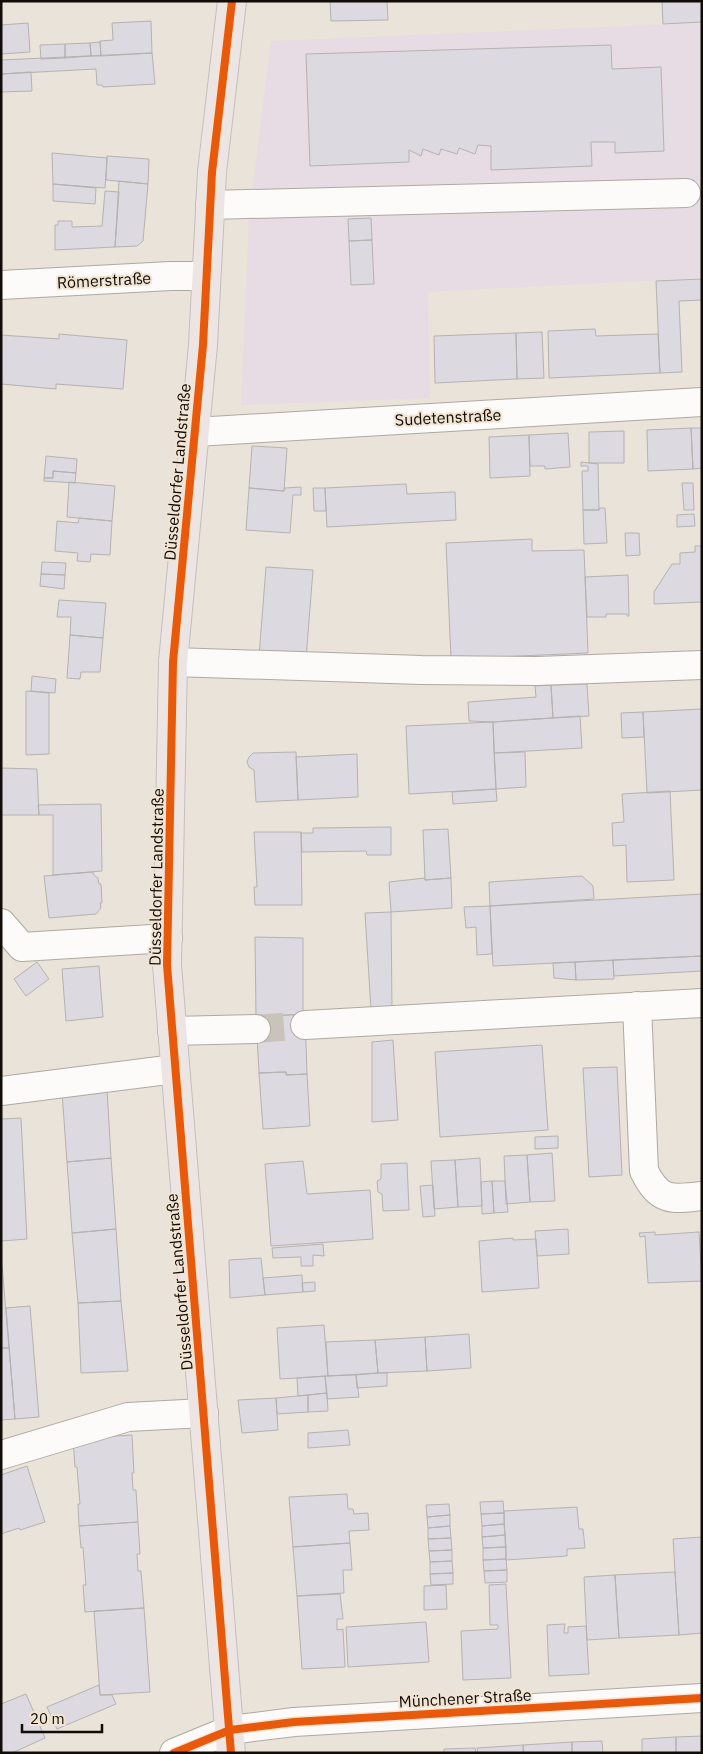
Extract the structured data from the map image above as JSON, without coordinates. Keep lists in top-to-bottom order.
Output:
{
  "streets": {
    "main road": ["Düsseldorfer Landstraße"],
    "street": ["Römerstraße", "Sudetenstraße", "Münchener Straße"]
  },
  "crossings": [
    ["Römerstraße", "Düsseldorfer Landstraße"],
    ["Sudetenstraße", "Düsseldorfer Landstraße"],
    ["Düsseldorfer Landstraße", "Münchener Straße"]
  ],
  "scale_bar": "20 m"
}
